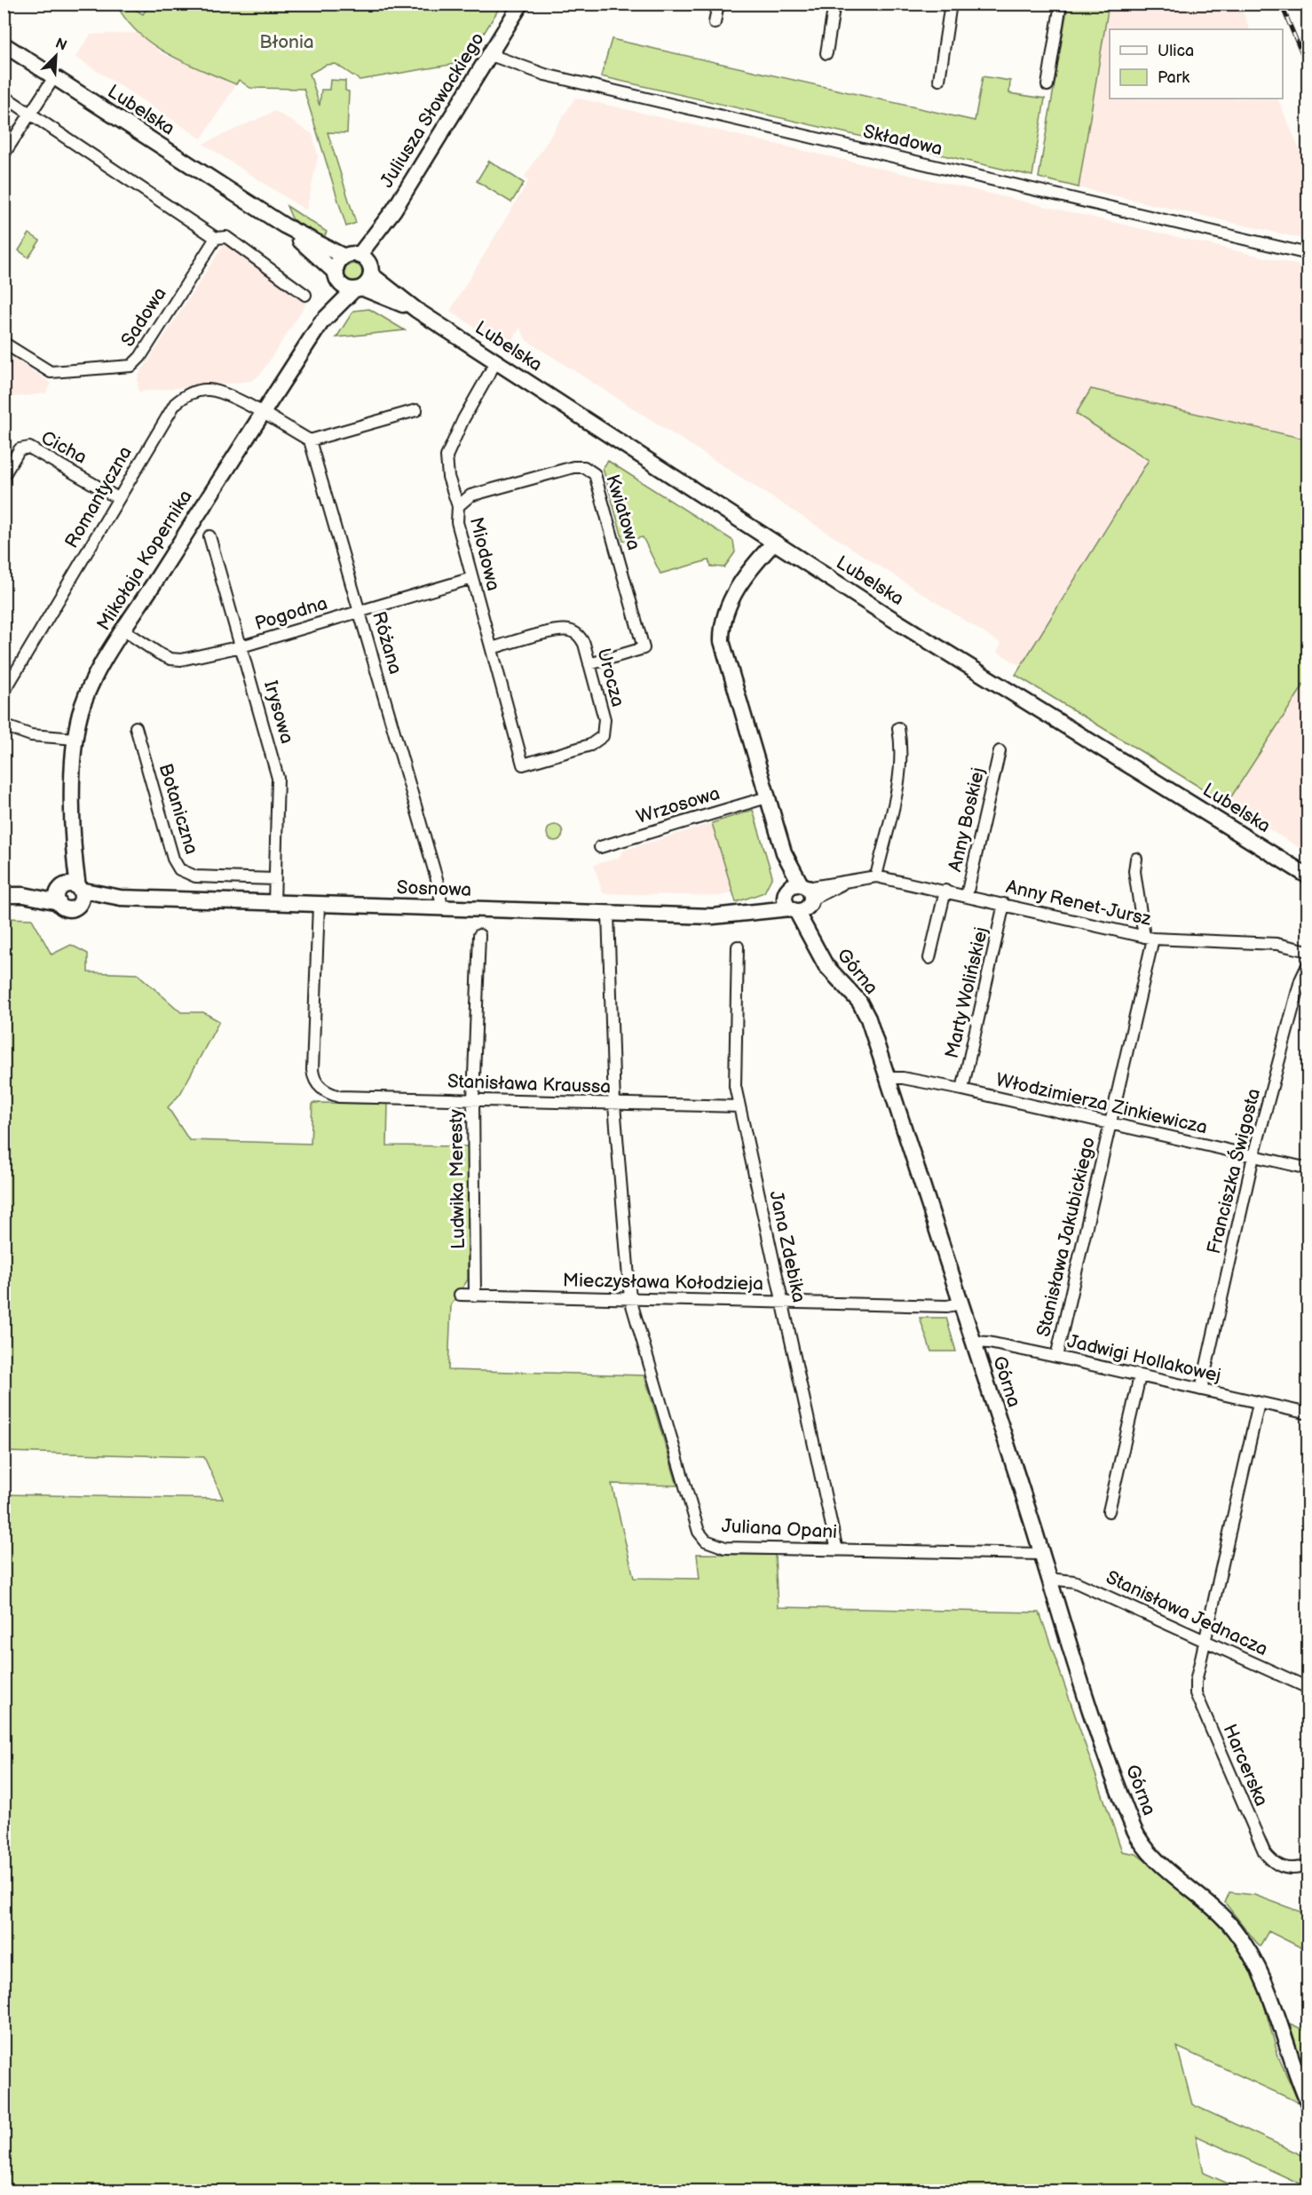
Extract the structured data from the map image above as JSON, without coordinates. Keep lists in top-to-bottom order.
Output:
{
  "streets": {
    "street": [
      "Lubelska",
      "Juliusza Słowackiego",
      "Składowa",
      "Sadowa",
      "Cicha",
      "Romantyczna",
      "Kwiatowa",
      "Miodowa",
      "Mikołaja Kopernika",
      "Pogodna",
      "Różana",
      "Urocza",
      "Irysowa",
      "Wrzosowa",
      "Botaniczna",
      "Anny Boskiej",
      "Sosnowa",
      "Anny Renet-Jursz",
      "Górna",
      "Marty Wolińskiej",
      "Stanisława Kraussa",
      "Włodzimierza Zinkiewicza",
      "Franciszka Świgosta",
      "Ludwika Meresty",
      "Stanisława Jakubickiego",
      "Jana Zdebika",
      "Mieczysława Kołodzieja",
      "Jadwigi Hollakowej",
      "Juliana Opani",
      "Stanisława Jednacza",
      "Harcerska"
    ]
  },
  "crossings": [
    ["Lubelska", "Juliusza Słowackiego"],
    ["Lubelska", "Miodowa"],
    ["Lubelska", "Mikołaja Kopernika"],
    ["Lubelska", "Górna"],
    ["Juliusza Słowackiego", "Składowa"],
    ["Juliusza Słowackiego", "Mikołaja Kopernika"],
    ["Cicha", "Romantyczna"],
    ["Romantyczna", "Mikołaja Kopernika"],
    ["Kwiatowa", "Miodowa"],
    ["Kwiatowa", "Urocza"],
    ["Miodowa", "Pogodna"],
    ["Miodowa", "Urocza"],
    ["Mikołaja Kopernika", "Pogodna"],
    ["Mikołaja Kopernika", "Sosnowa"],
    ["Pogodna", "Różana"],
    ["Pogodna", "Irysowa"],
    ["Różana", "Sosnowa"],
    ["Irysowa", "Botaniczna"],
    ["Irysowa", "Sosnowa"],
    ["Wrzosowa", "Górna"],
    ["Anny Boskiej", "Anny Renet-Jursz"],
    ["Sosnowa", "Anny Renet-Jursz"],
    ["Sosnowa", "Górna"],
    ["Sosnowa", "Stanisława Kraussa"],
    ["Sosnowa", "Juliana Opani"],
    ["Anny Renet-Jursz", "Górna"],
    ["Anny Renet-Jursz", "Marty Wolińskiej"],
    ["Anny Renet-Jursz", "Stanisława Jakubickiego"],
    ["Górna", "Włodzimierza Zinkiewicza"],
    ["Górna", "Mieczysława Kołodzieja"],
    ["Górna", "Jadwigi Hollakowej"],
    ["Górna", "Juliana Opani"],
    ["Górna", "Stanisława Jednacza"],
    ["Marty Wolińskiej", "Włodzimierza Zinkiewicza"],
    ["Stanisława Kraussa", "Ludwika Meresty"],
    ["Stanisława Kraussa", "Jana Zdebika"],
    ["Stanisława Kraussa", "Juliana Opani"],
    ["Włodzimierza Zinkiewicza", "Franciszka Świgosta"],
    ["Włodzimierza Zinkiewicza", "Stanisława Jakubickiego"],
    ["Franciszka Świgosta", "Jadwigi Hollakowej"],
    ["Ludwika Meresty", "Mieczysława Kołodzieja"],
    ["Stanisława Jakubickiego", "Jadwigi Hollakowej"],
    ["Jana Zdebika", "Mieczysława Kołodzieja"],
    ["Jana Zdebika", "Juliana Opani"],
    ["Mieczysława Kołodzieja", "Juliana Opani"],
    ["Stanisława Jednacza", "Harcerska"]
  ],
  "parks": ["Błonia"],
  "legend": ["Ulica", "Park"],
  "north": "top right"
}
